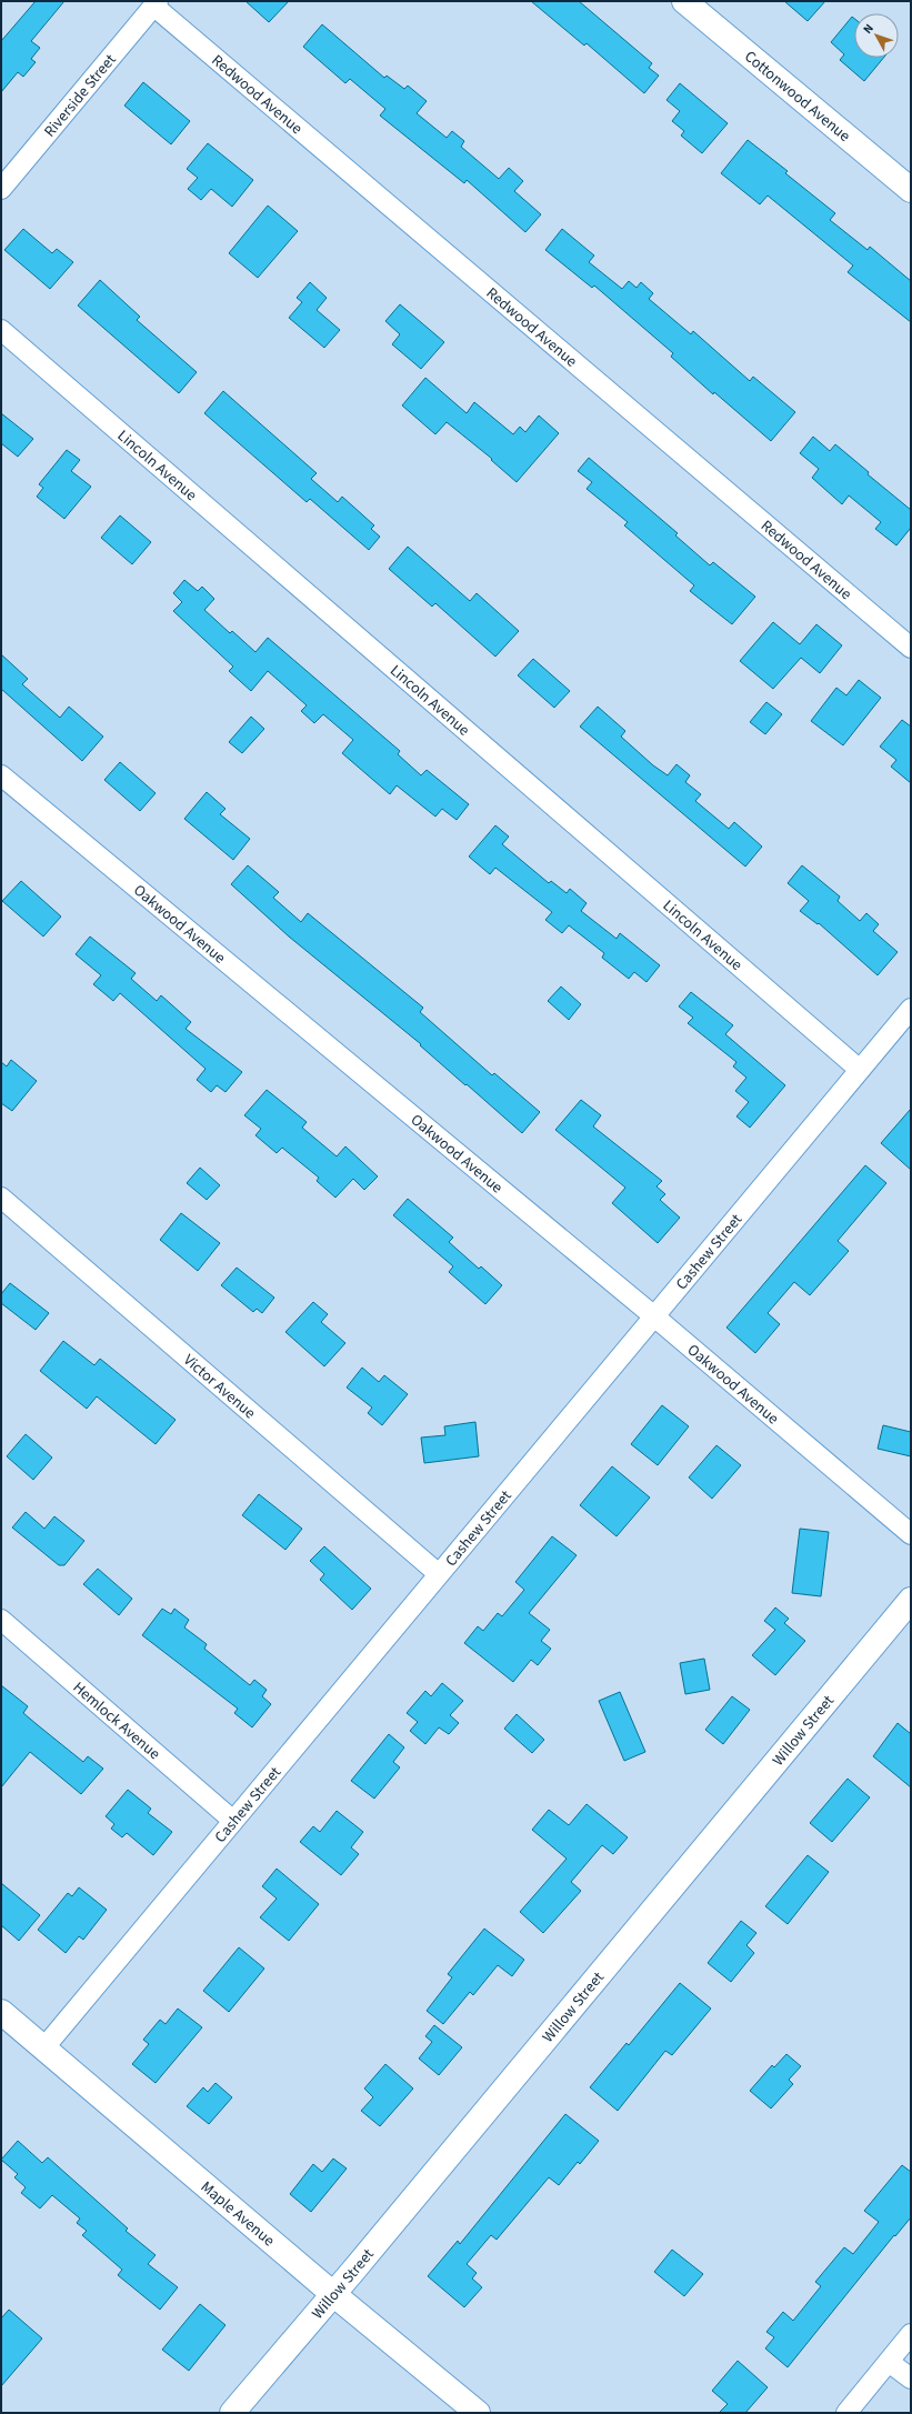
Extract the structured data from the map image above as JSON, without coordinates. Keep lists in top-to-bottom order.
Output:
{
  "streets": {
    "street": [
      "Redwood Avenue",
      "Riverside Street",
      "Cottonwood Avenue",
      "Lincoln Avenue",
      "Oakwood Avenue",
      "Cashew Street",
      "Victor Avenue",
      "Hemlock Avenue",
      "Willow Street",
      "Maple Avenue"
    ]
  },
  "crossings": [
    ["Redwood Avenue", "Riverside Street"],
    ["Lincoln Avenue", "Cashew Street"],
    ["Oakwood Avenue", "Cashew Street"],
    ["Cashew Street", "Victor Avenue"],
    ["Cashew Street", "Hemlock Avenue"],
    ["Cashew Street", "Maple Avenue"],
    ["Willow Street", "Maple Avenue"]
  ],
  "north": "top left"
}
